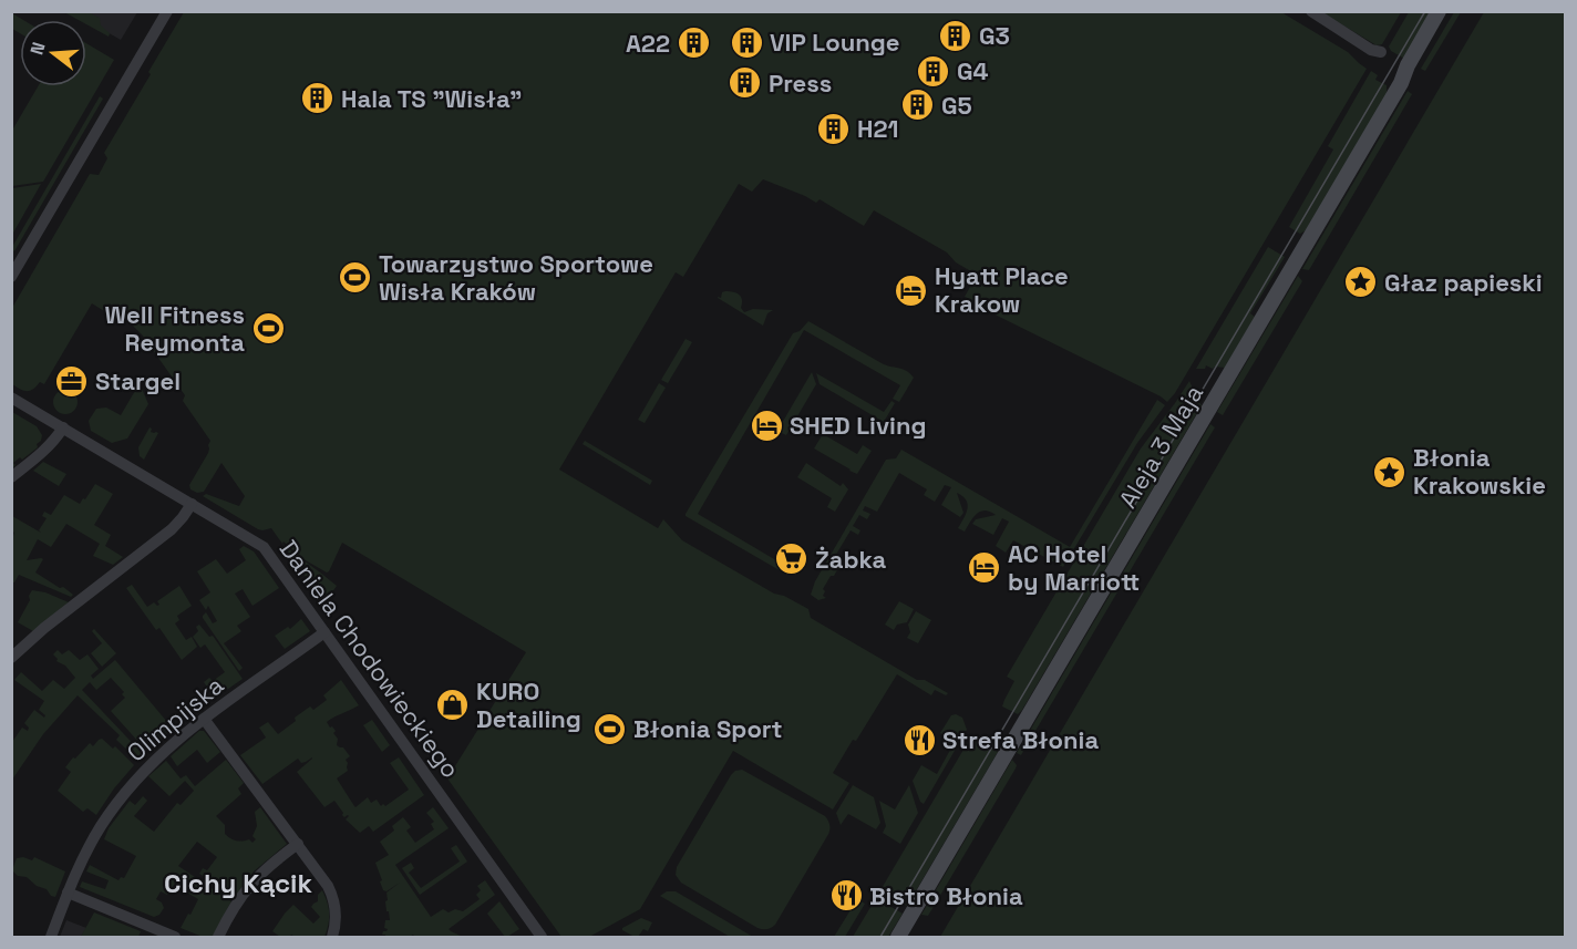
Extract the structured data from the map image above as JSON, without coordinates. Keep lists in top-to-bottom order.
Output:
{
  "streets": {
    "street": ["Aleja 3 Maja", "Daniela Chodowieckiego", "Olimpijska"]
  },
  "crossings": [
    ["Daniela Chodowieckiego", "Olimpijska"]
  ],
  "districts": ["Cichy Kącik"],
  "places": {
    "building": [
      "G3",
      "VIP Lounge",
      "A22",
      "G4",
      "Press",
      "Hala TS \"Wisła\"",
      "G5",
      "H21"
    ],
    "sports": ["Towarzystwo Sportowe Wisła Kraków", "Well Fitness Reymonta", "Błonia Sport"],
    "place": ["Głaz papieski", "Błonia Krakowskie"],
    "hotel": ["Hyatt Place Krakow", "SHED Living", "AC Hotel by Marriott"],
    "office": ["Stargel"],
    "supermarket": ["Żabka"],
    "shop": ["KURO Detailing"],
    "restaurant": ["Strefa Błonia", "Bistro Błonia"]
  },
  "north": "left"
}
